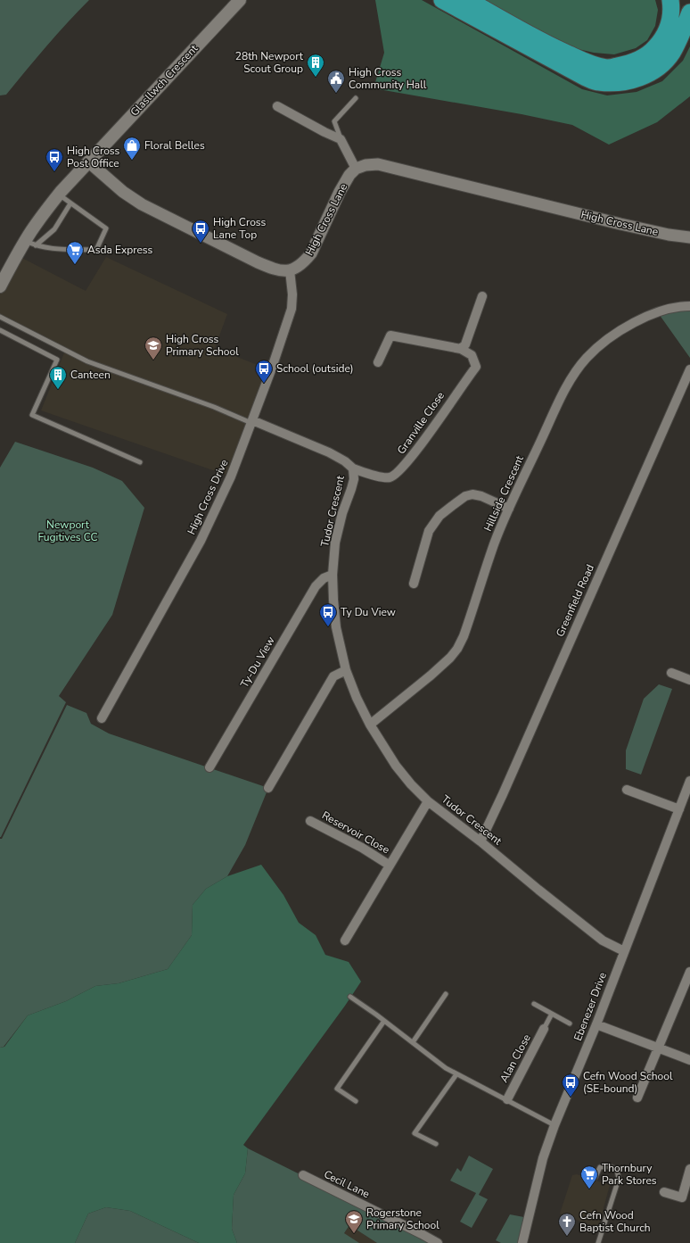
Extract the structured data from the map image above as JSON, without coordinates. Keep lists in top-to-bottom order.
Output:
{
  "streets": {
    "main road": ["Glasllwch Crescent"],
    "street": [
      "High Cross Lane",
      "Granville Close",
      "Hillside Crescent",
      "High Cross Drive",
      "Tudor Crescent",
      "Greenfield Road",
      "Ty-Du View",
      "Reservoir Close",
      "Ebenezer Drive",
      "Alan Close",
      "Cecil Lane"
    ]
  },
  "crossings": [
    ["High Cross Lane", "High Cross Drive"],
    ["Granville Close", "Tudor Crescent"],
    ["Hillside Crescent", "Tudor Crescent"],
    ["High Cross Drive", "Tudor Crescent"],
    ["Tudor Crescent", "Greenfield Road"],
    ["Tudor Crescent", "Ty-Du View"],
    ["Tudor Crescent", "Reservoir Close"],
    ["Tudor Crescent", "Ebenezer Drive"]
  ],
  "parks": ["Newport Fugitives CC"],
  "places": {
    "building": ["28th Newport Scout Group", "Canteen"],
    "public building": ["High Cross Community Hall"],
    "shop": ["Floral Belles"],
    "bus stop": [
      "High Cross Post Office",
      "High Cross Lane Top",
      "School (outside)",
      "Ty Du View",
      "Cefn Wood School (SE-bound)"
    ],
    "supermarket": ["Asda Express", "Thornbury Park Stores"],
    "school or university": ["High Cross Primary School", "Rogerstone Primary School"],
    "church": ["Cefn Wood Baptist Church"]
  }
}
